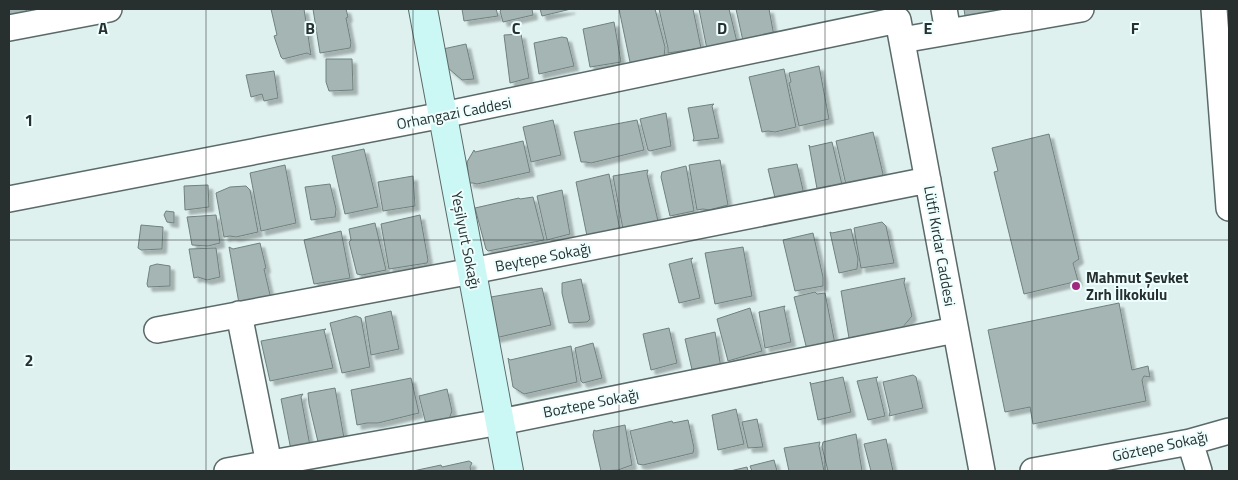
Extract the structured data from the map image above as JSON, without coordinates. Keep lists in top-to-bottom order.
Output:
{
  "streets": {
    "main road": ["Yeşilyurt Sokağı"],
    "street": [
      "Orhangazi Caddesi",
      "Lütfi Kırdar Caddesi",
      "Beytepe Sokağı",
      "Boztepe Sokağı",
      "Göztepe Sokağı"
    ]
  },
  "crossings": [
    ["Orhangazi Caddesi", "Yeşilyurt Sokağı"],
    ["Orhangazi Caddesi", "Lütfi Kırdar Caddesi"],
    ["Yeşilyurt Sokağı", "Beytepe Sokağı"],
    ["Yeşilyurt Sokağı", "Boztepe Sokağı"],
    ["Lütfi Kırdar Caddesi", "Beytepe Sokağı"],
    ["Lütfi Kırdar Caddesi", "Boztepe Sokağı"]
  ],
  "places": ["Mahmut Şevket Zırh İlkokulu"],
  "grid": {
    "columns": [
      "A",
      "B",
      "C",
      "D",
      "E",
      "F"
    ],
    "rows": ["1", "2"]
  }
}
